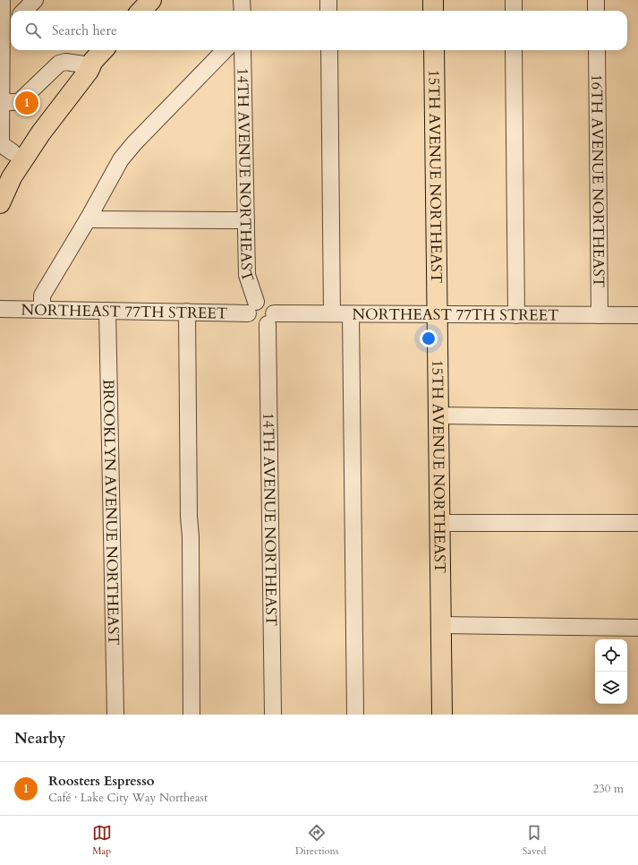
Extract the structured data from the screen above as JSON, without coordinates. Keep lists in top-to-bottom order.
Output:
{
  "streets": {
    "main road": ["15TH AVENUE NORTHEAST"],
    "street": [
      "14TH AVENUE NORTHEAST",
      "16TH AVENUE NORTHEAST",
      "NORTHEAST 77TH STREET",
      "BROOKLYN AVENUE NORTHEAST"
    ]
  },
  "crossings": [
    ["14TH AVENUE NORTHEAST", "NORTHEAST 77TH STREET"],
    ["15TH AVENUE NORTHEAST", "NORTHEAST 77TH STREET"],
    ["16TH AVENUE NORTHEAST", "NORTHEAST 77TH STREET"],
    ["NORTHEAST 77TH STREET", "BROOKLYN AVENUE NORTHEAST"]
  ],
  "page": {
    "search": "Search here",
    "pins": "1",
    "heading": "Nearby",
    "list": [
      {
        "mark": "1",
        "name": "Roosters Espresso",
        "note": "Café · Lake City Way Northeast",
        "value": "230 m"
      }
    ],
    "nav": ["Map", "Directions", "Saved"]
  }
}
